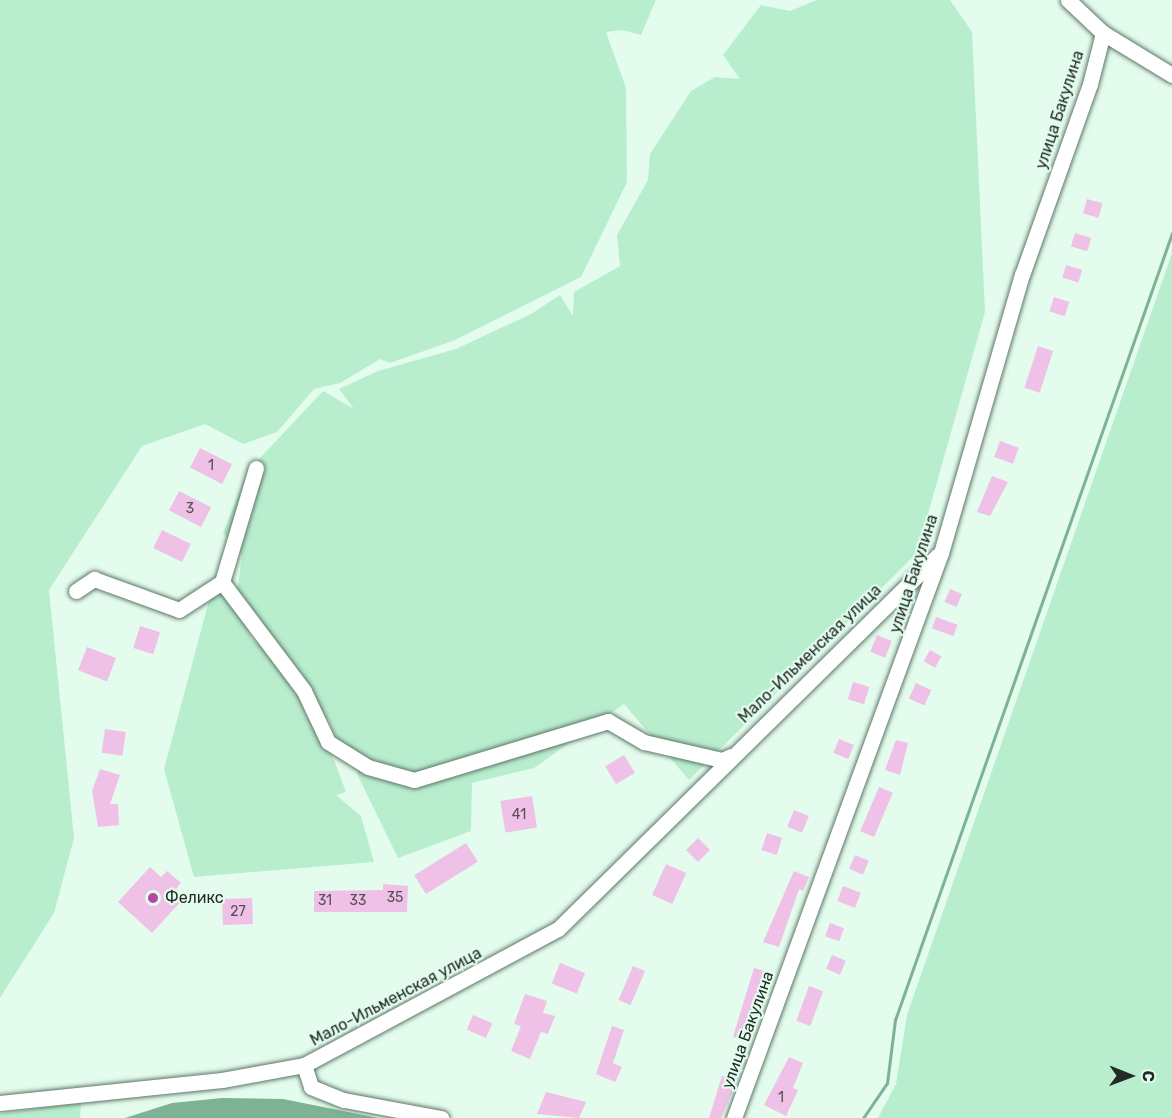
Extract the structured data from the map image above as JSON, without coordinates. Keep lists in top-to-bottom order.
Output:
{
  "streets": {
    "street": ["улица Бакулина", "Мало-Ильменская улица"]
  },
  "crossings": [
    ["улица Бакулина", "Мало-Ильменская улица"]
  ],
  "places": ["Феликс"],
  "house_numbers": [
    "1",
    "3",
    "41",
    "35",
    "31",
    "33",
    "27",
    "1"
  ],
  "north": "right"
}
